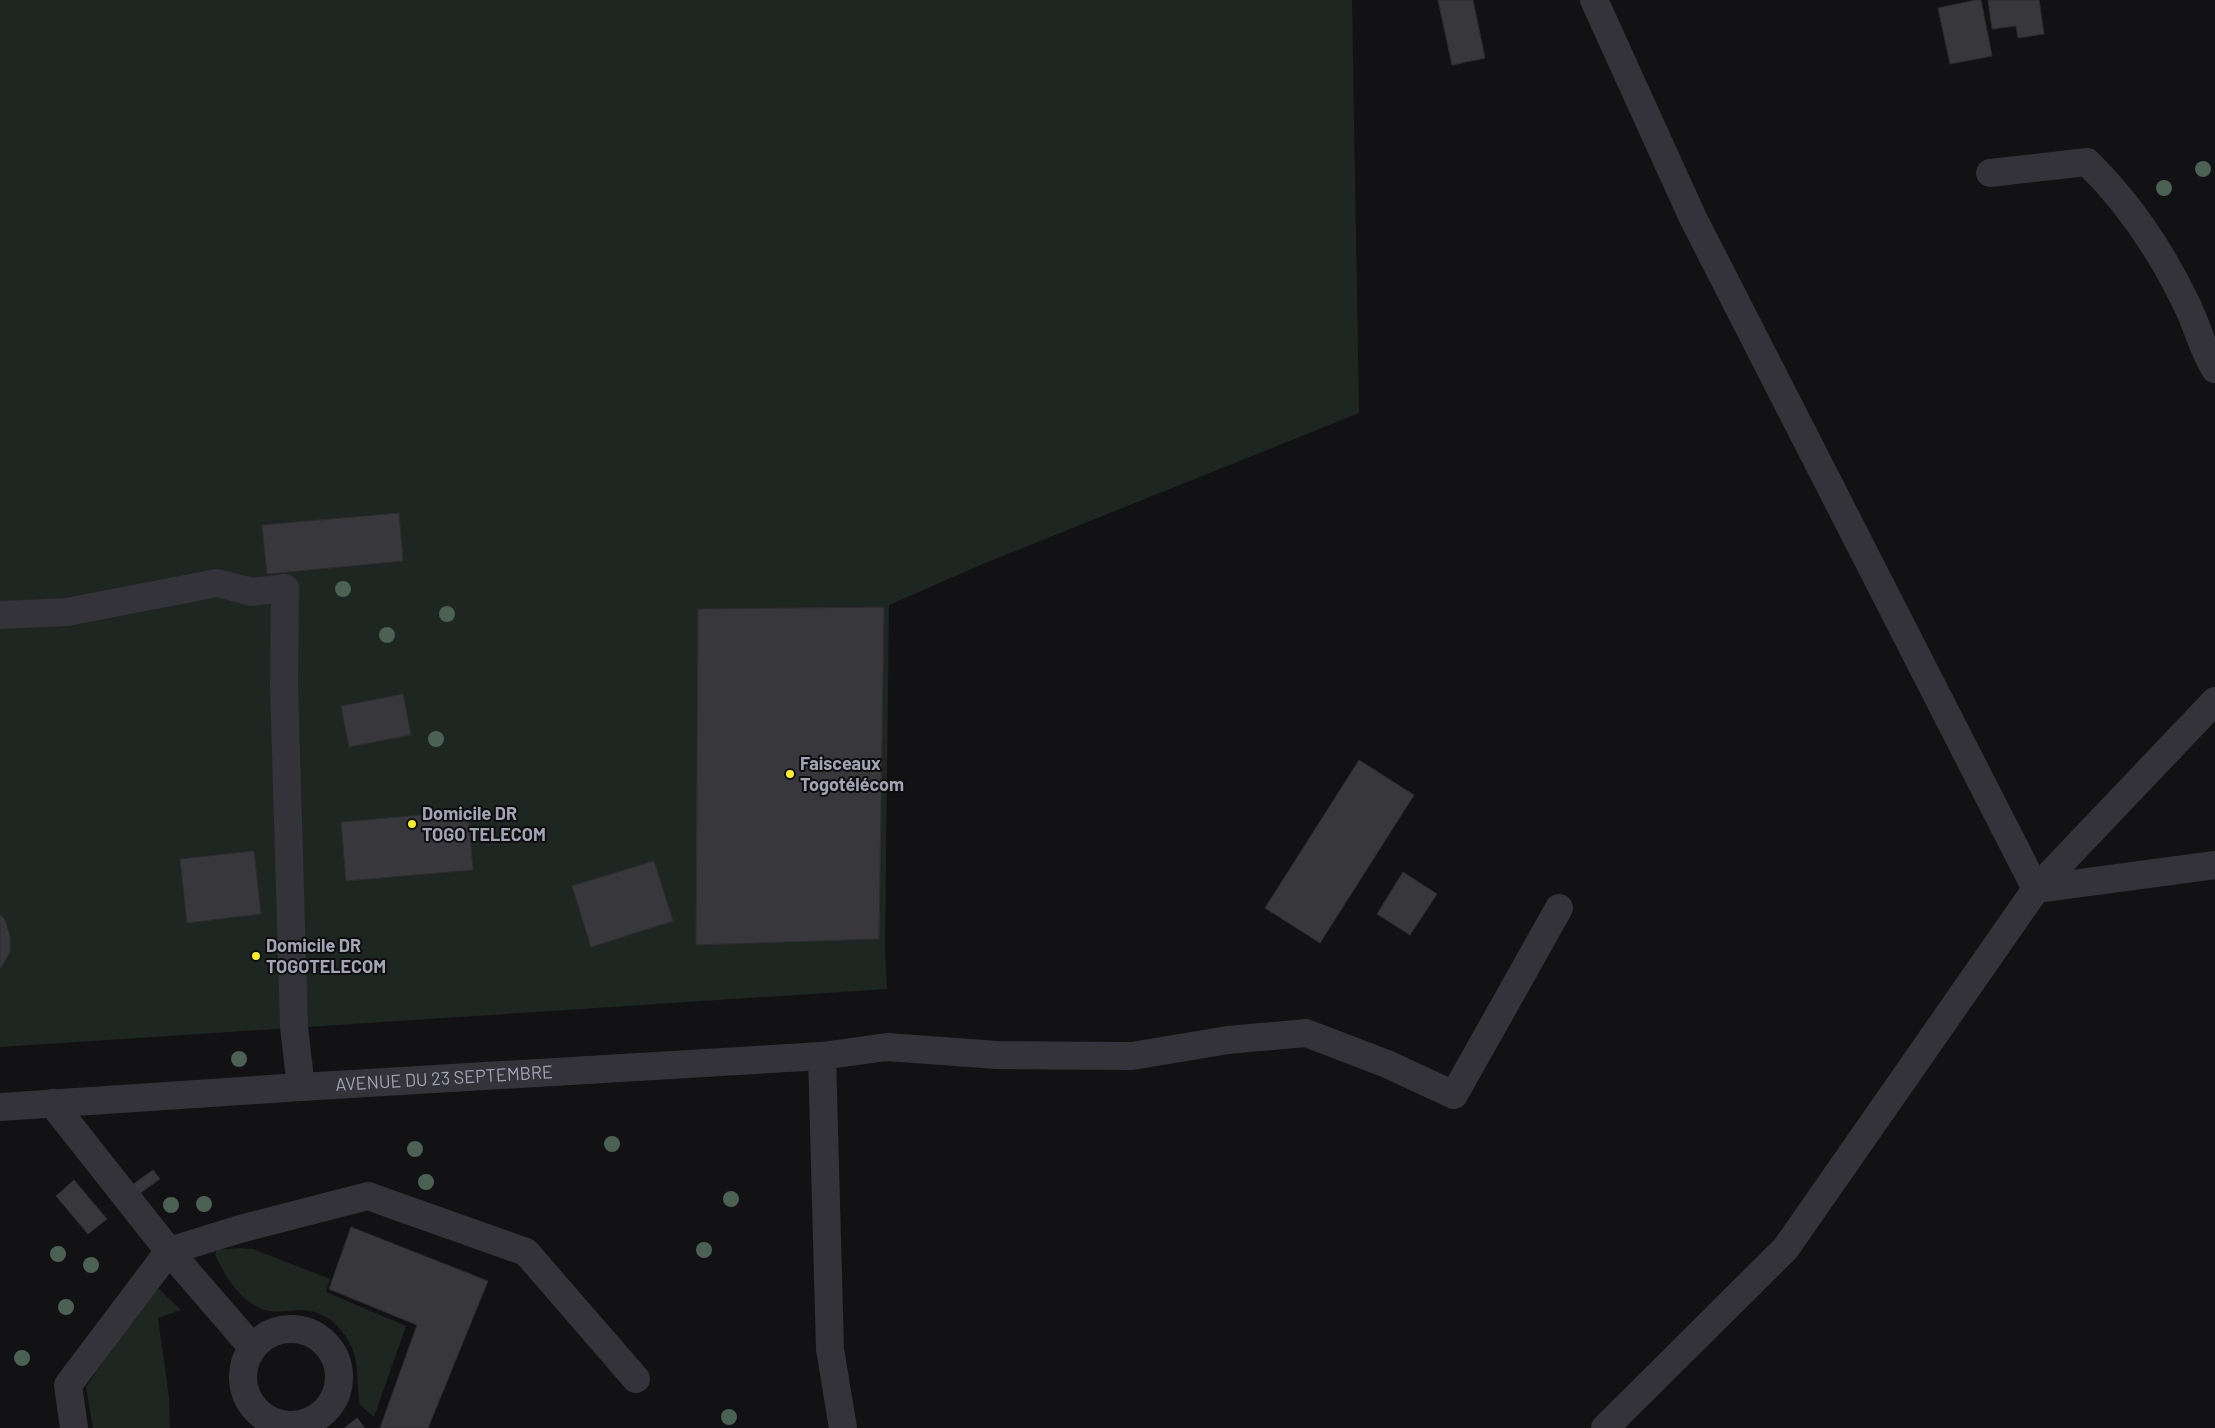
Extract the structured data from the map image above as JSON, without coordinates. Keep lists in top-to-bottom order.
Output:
{
  "streets": {
    "street": ["AVENUE DU 23 SEPTEMBRE"]
  },
  "places": ["Faisceaux Togotélécom", "Domicile DR TOGO TELECOM", "Domicile DR TOGOTELECOM"]
}
